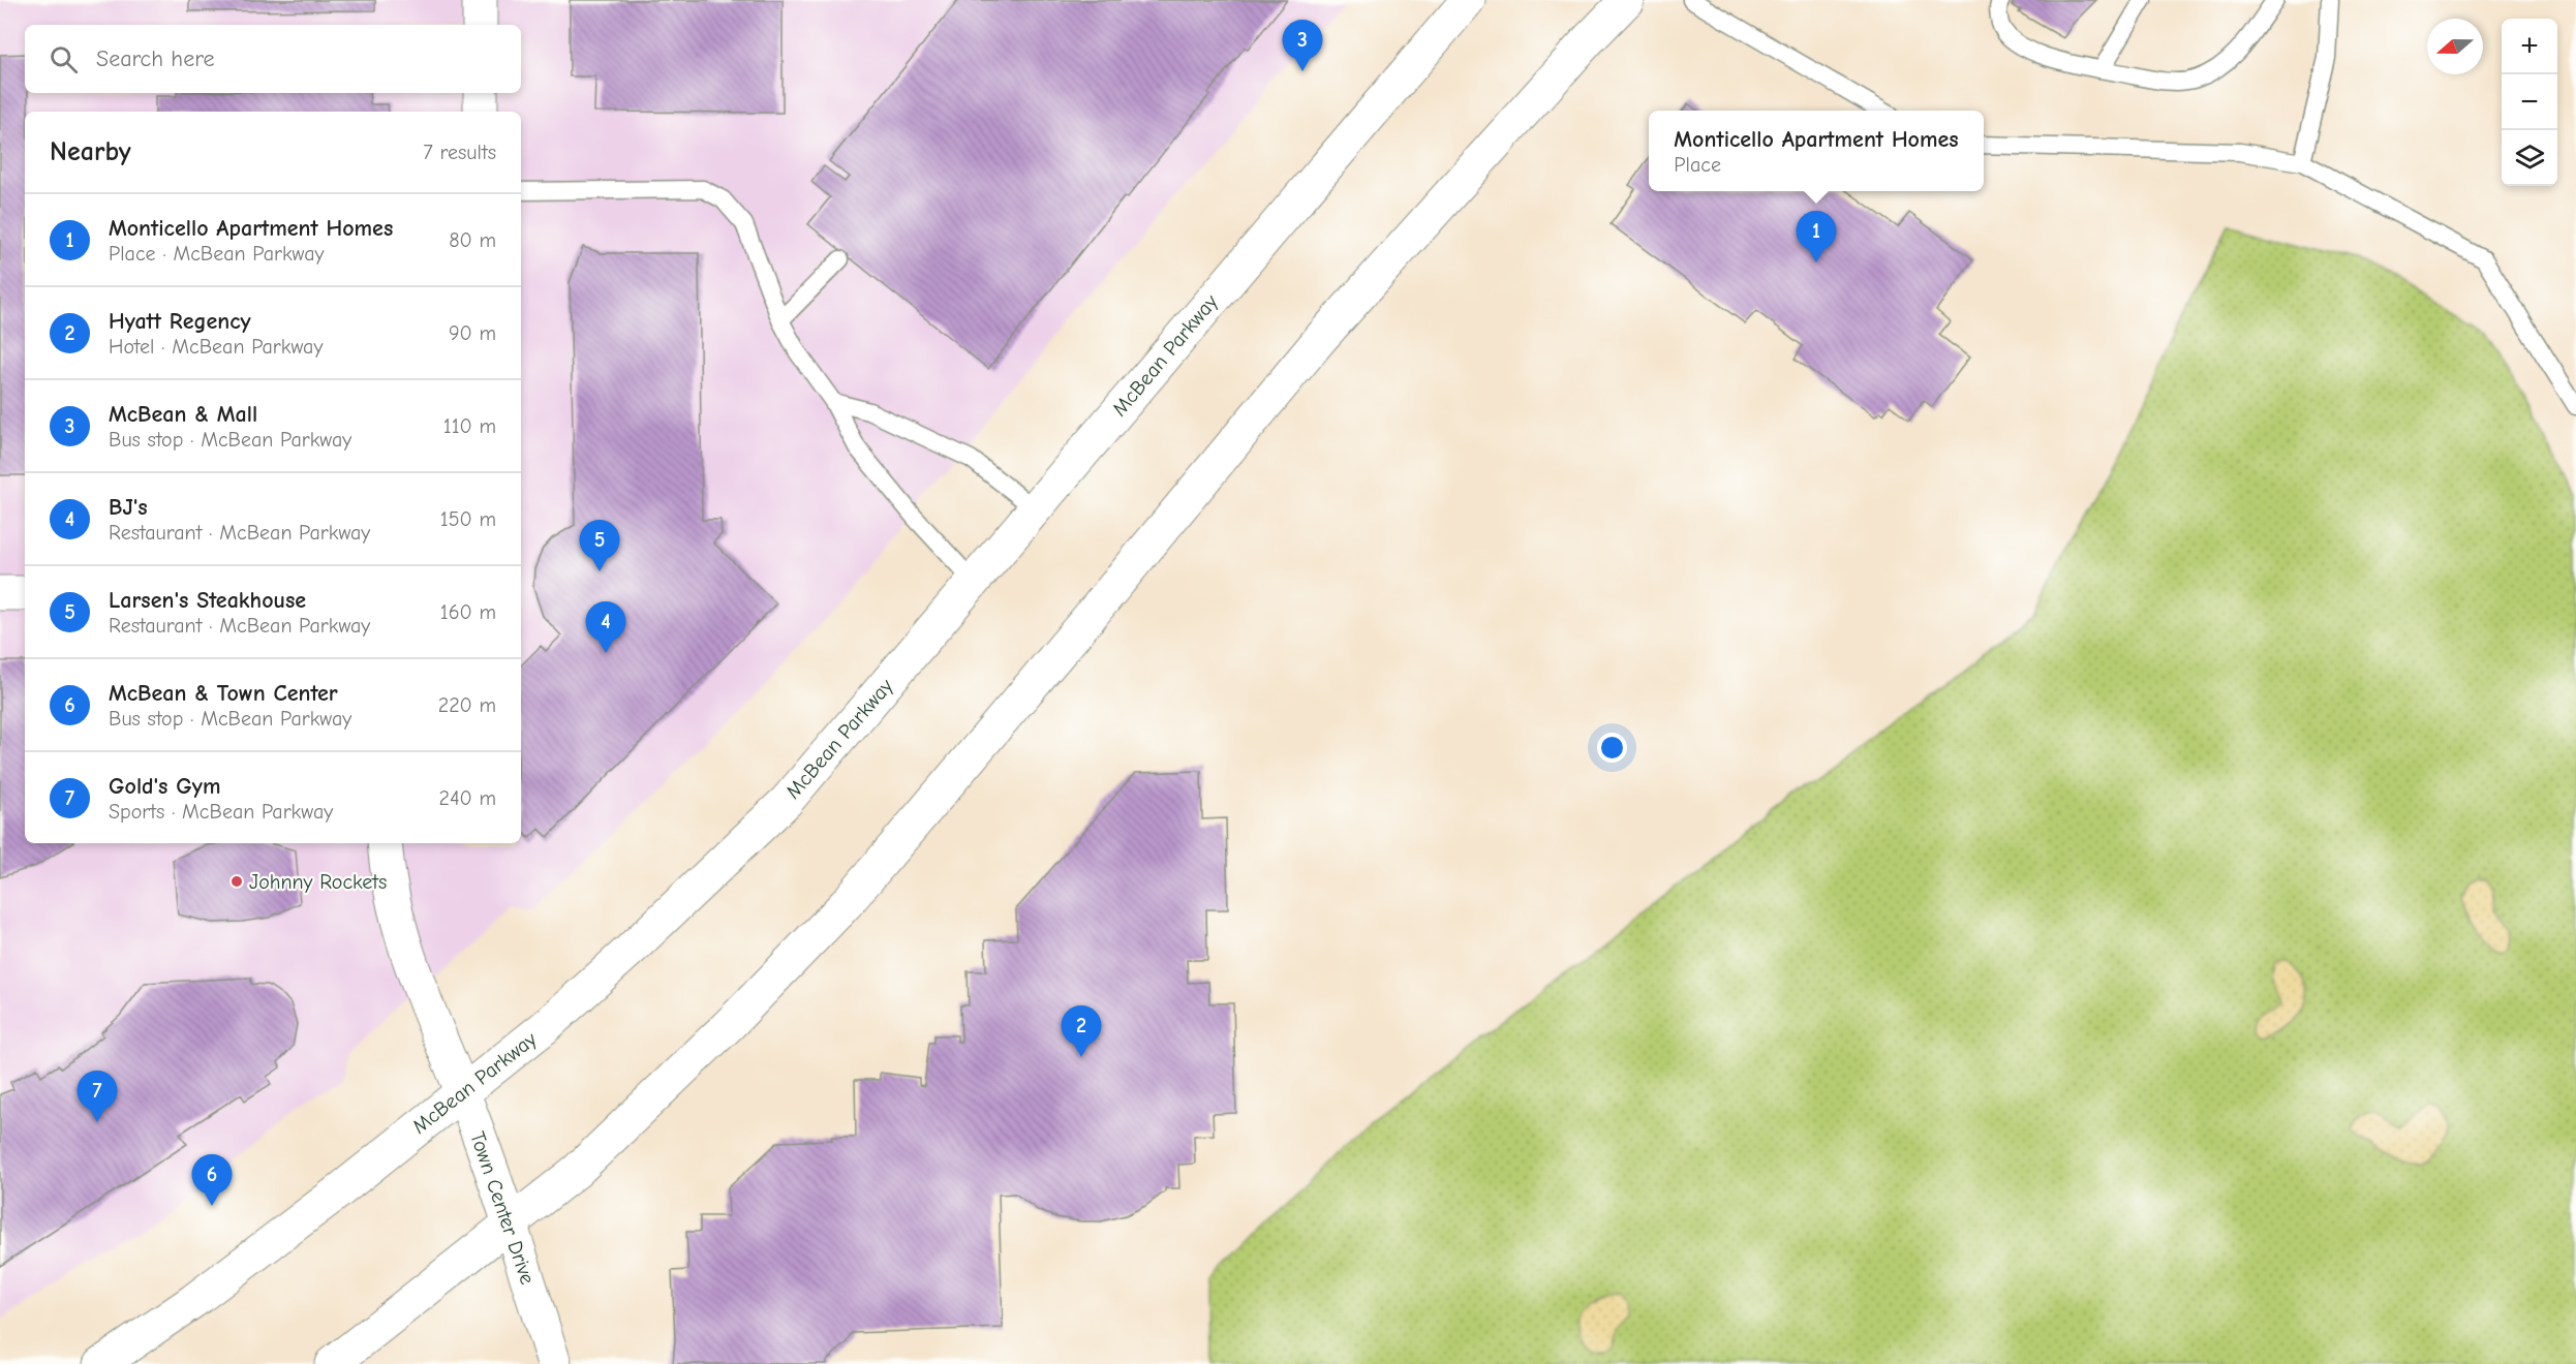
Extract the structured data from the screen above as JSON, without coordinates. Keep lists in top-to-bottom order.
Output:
{
  "streets": {
    "main road": ["McBean Parkway", "Town Center Drive"]
  },
  "crossings": [
    ["McBean Parkway", "Town Center Drive"]
  ],
  "places": ["Johnny Rockets"],
  "north": "left",
  "page": {
    "map_buttons": ["+", "−"],
    "pins": [
      "3",
      "1",
      "5",
      "4",
      "2",
      "7",
      "6"
    ],
    "search": "Search here",
    "popup": ["Monticello Apartment Homes", "Place"],
    "heading": ["Nearby", "7 results"],
    "list": [
      {
        "mark": "1",
        "name": "Monticello Apartment Homes",
        "note": "Place · McBean Parkway",
        "value": "80 m"
      },
      {
        "mark": "2",
        "name": "Hyatt Regency",
        "note": "Hotel · McBean Parkway",
        "value": "90 m"
      },
      {
        "mark": "3",
        "name": "McBean & Mall",
        "note": "Bus stop · McBean Parkway",
        "value": "110 m"
      },
      {
        "mark": "4",
        "name": "BJ's",
        "note": "Restaurant · McBean Parkway",
        "value": "150 m"
      },
      {
        "mark": "5",
        "name": "Larsen's Steakhouse",
        "note": "Restaurant · McBean Parkway",
        "value": "160 m"
      },
      {
        "mark": "6",
        "name": "McBean & Town Center",
        "note": "Bus stop · McBean Parkway",
        "value": "220 m"
      },
      {
        "mark": "7",
        "name": "Gold's Gym",
        "note": "Sports · McBean Parkway",
        "value": "240 m"
      }
    ]
  }
}
